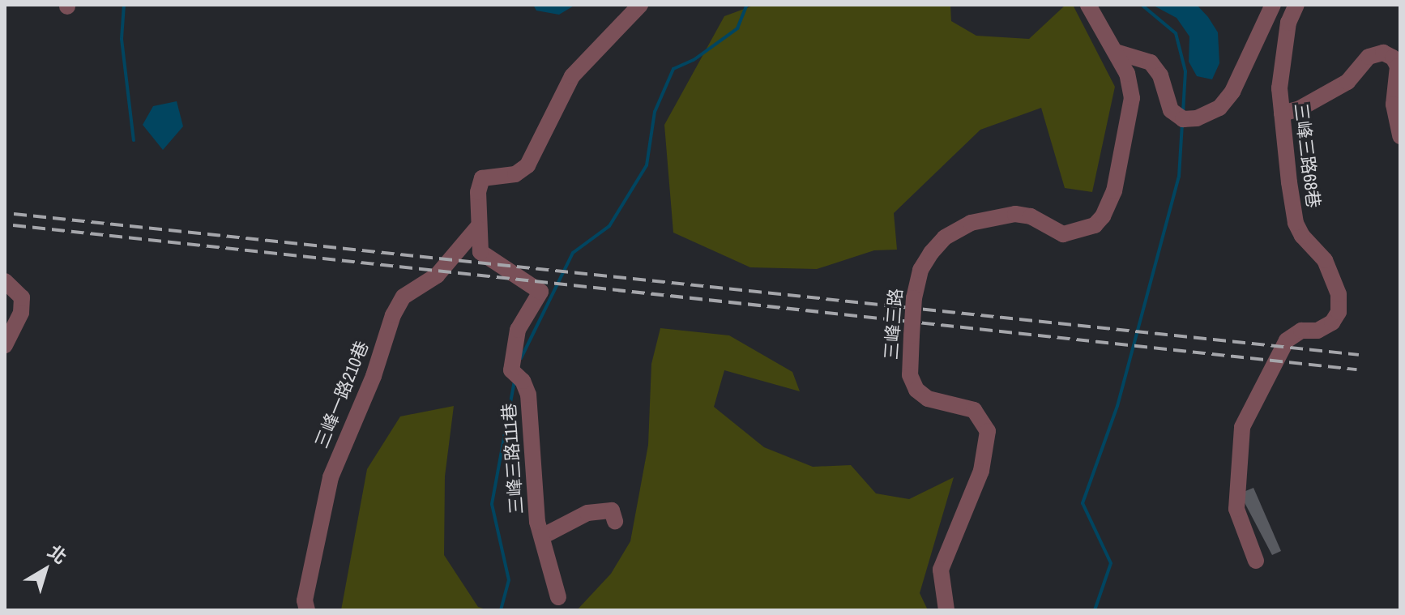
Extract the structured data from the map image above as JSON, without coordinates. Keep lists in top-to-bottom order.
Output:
{
  "streets": {
    "street": [
      "三峰三路68巷",
      "三峰三路",
      "三峰一路210巷",
      "三峰三路111巷"
    ]
  },
  "crossings": [
    ["三峰一路210巷", "三峰三路111巷"]
  ],
  "north": "top right"
}
